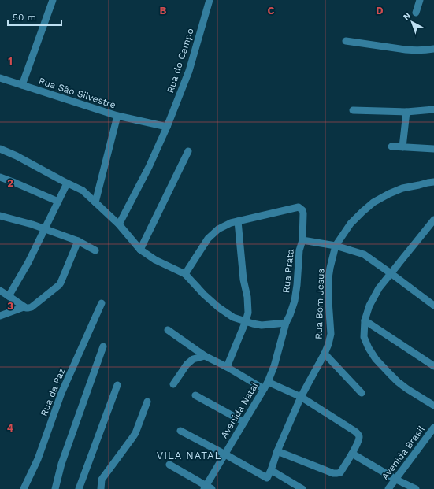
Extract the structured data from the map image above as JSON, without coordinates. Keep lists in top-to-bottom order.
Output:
{
  "streets": {
    "street": [
      "Rua do Campo",
      "Rua São Silvestre",
      "Rua Prata",
      "Rua Bom Jesus",
      "Rua da Paz",
      "Avenida Natal",
      "Avenida Brasil"
    ]
  },
  "crossings": [
    ["Rua Prata", "Avenida Natal"],
    ["Rua Bom Jesus", "Avenida Natal"]
  ],
  "districts": ["VILA NATAL"],
  "scale_bar": "50 m",
  "north": "top left",
  "grid": {
    "columns": ["B", "C", "D"],
    "rows": [
      "1",
      "2",
      "3",
      "4"
    ]
  }
}
